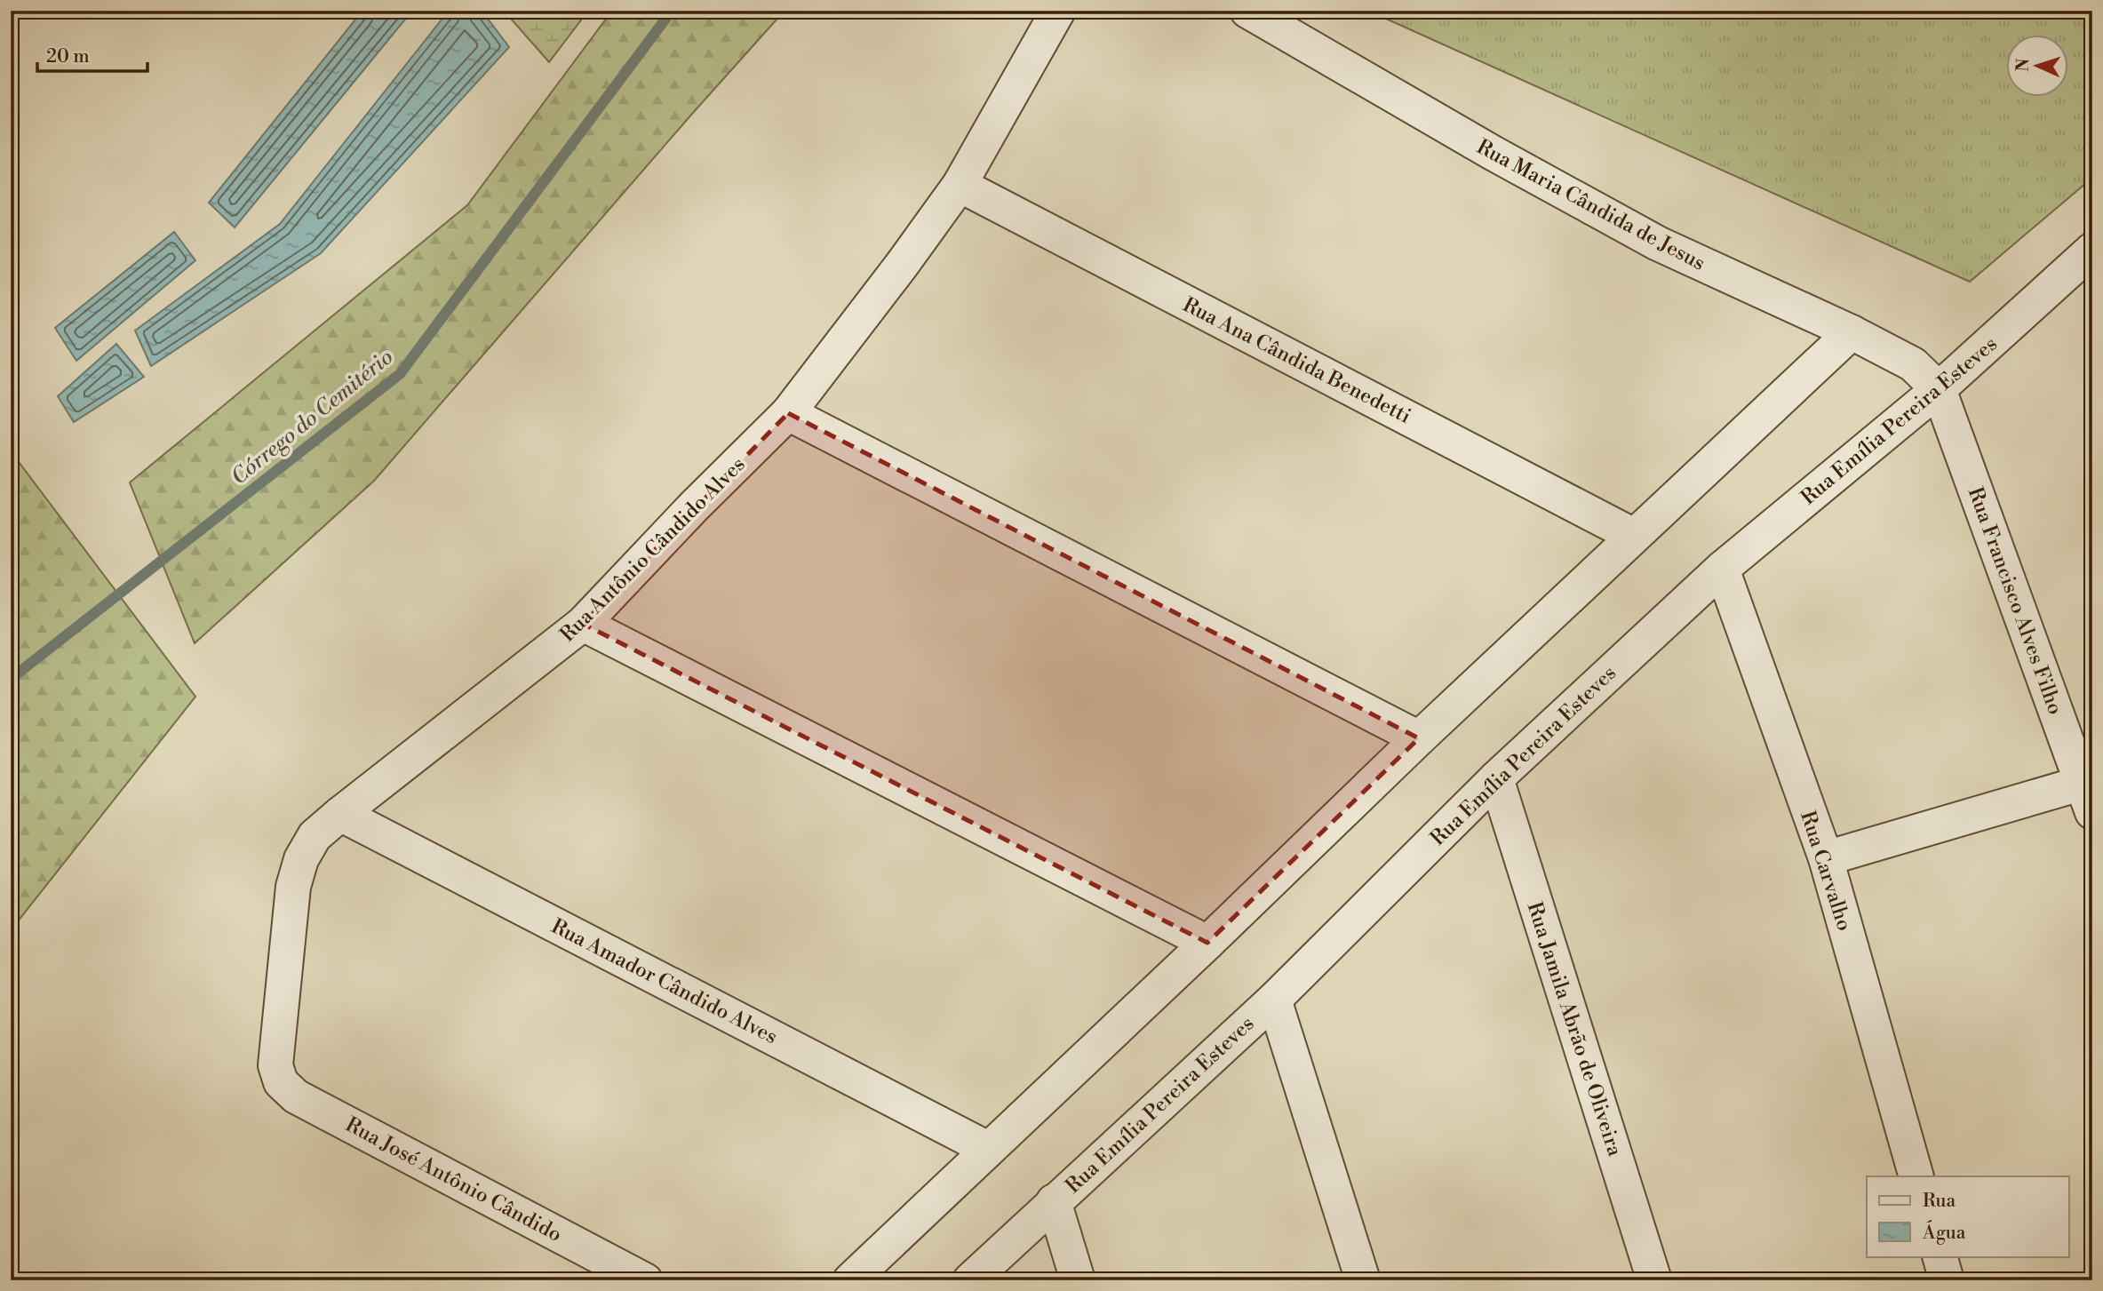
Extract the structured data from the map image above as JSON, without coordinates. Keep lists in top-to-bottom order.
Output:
{
  "streets": {
    "street": [
      "Rua Maria Cândida de Jesus",
      "Rua Ana Cândida Benedetti",
      "Rua Emília Pereira Esteves",
      "Rua Antônio Cândido Alves",
      "Rua Francisco Alves Filho",
      "Rua Carvalho",
      "Rua Amador Cândido Alves",
      "Rua Jamila Abrão de Oliveira",
      "Rua José Antônio Cândido"
    ]
  },
  "crossings": [
    ["Rua Maria Cândida de Jesus", "Rua Emília Pereira Esteves"],
    ["Rua Maria Cândida de Jesus", "Rua Francisco Alves Filho"],
    ["Rua Ana Cândida Benedetti", "Rua Antônio Cândido Alves"],
    ["Rua Emília Pereira Esteves", "Rua Francisco Alves Filho"],
    ["Rua Emília Pereira Esteves", "Rua Carvalho"],
    ["Rua Emília Pereira Esteves", "Rua Jamila Abrão de Oliveira"],
    ["Rua Antônio Cândido Alves", "Rua Amador Cândido Alves"],
    ["Rua Antônio Cândido Alves", "Rua José Antônio Cândido"]
  ],
  "water": ["Córrego do Cemitério"],
  "legend": ["Rua", "Água"],
  "scale_bar": "20 m",
  "north": "left"
}
